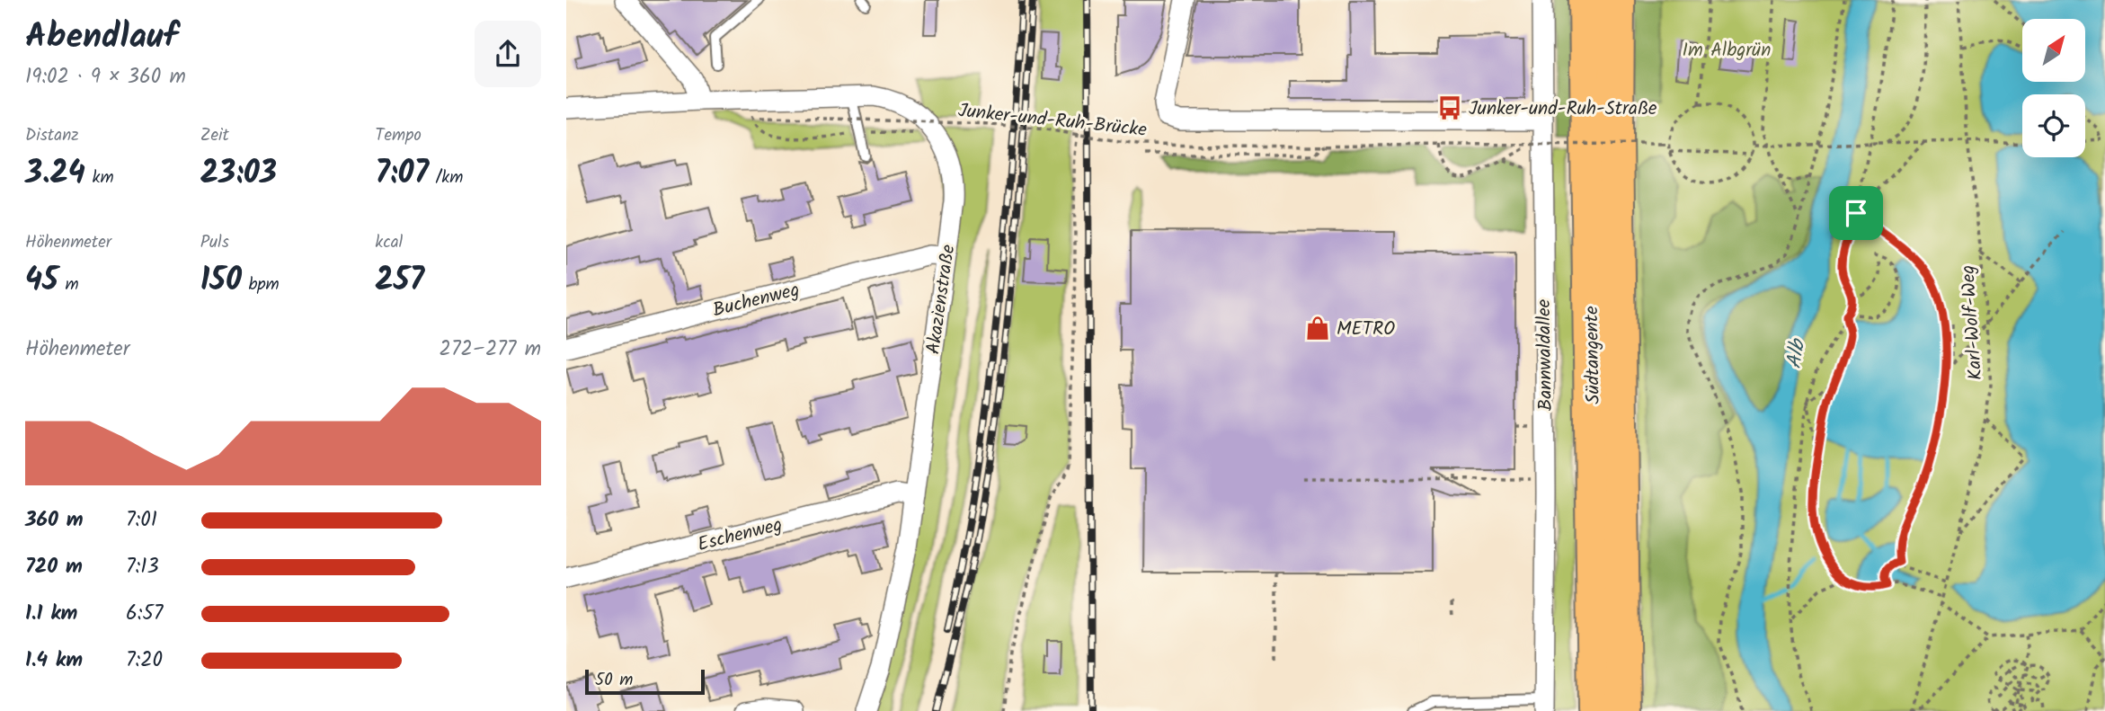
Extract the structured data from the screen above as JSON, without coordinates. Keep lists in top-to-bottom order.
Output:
{
  "streets": {
    "highway": ["Südtangente"],
    "street": [
      "Buchenweg",
      "Akazienstraße",
      "Bannwaldallee",
      "Eschenweg"
    ],
    "path": ["Junker-und-Ruh-Brücke", "Karl-Wolf-Weg"]
  },
  "crossings": [
    ["Buchenweg", "Akazienstraße"],
    ["Akazienstraße", "Eschenweg"]
  ],
  "water": ["Alb"],
  "parks": ["Im Albgrün"],
  "places": {
    "bus stop": ["Junker-und-Ruh-Straße"],
    "shop": ["METRO"]
  },
  "scale_bar": "50 m",
  "north": "top right",
  "page": {
    "heading": ["Abendlauf", "19:02 · 9 × 360 m"],
    "stats": [
      ["Distanz", "3.24 km"],
      ["Zeit", "23:03"],
      ["Tempo", "7:07 /km"],
      ["Höhenmeter", "45 m"],
      ["Puls", "150 bpm"],
      ["kcal", "257"]
    ],
    "chart": ["Höhenmeter", "272–277 m"],
    "list": [
      {
        "name": "360 m",
        "note": "7:01"
      },
      {
        "name": "720 m",
        "note": "7:13"
      },
      {
        "name": "1.1 km",
        "note": "6:57"
      },
      {
        "name": "1.4 km",
        "note": "7:20"
      }
    ],
    "scale": "50 m"
  }
}
